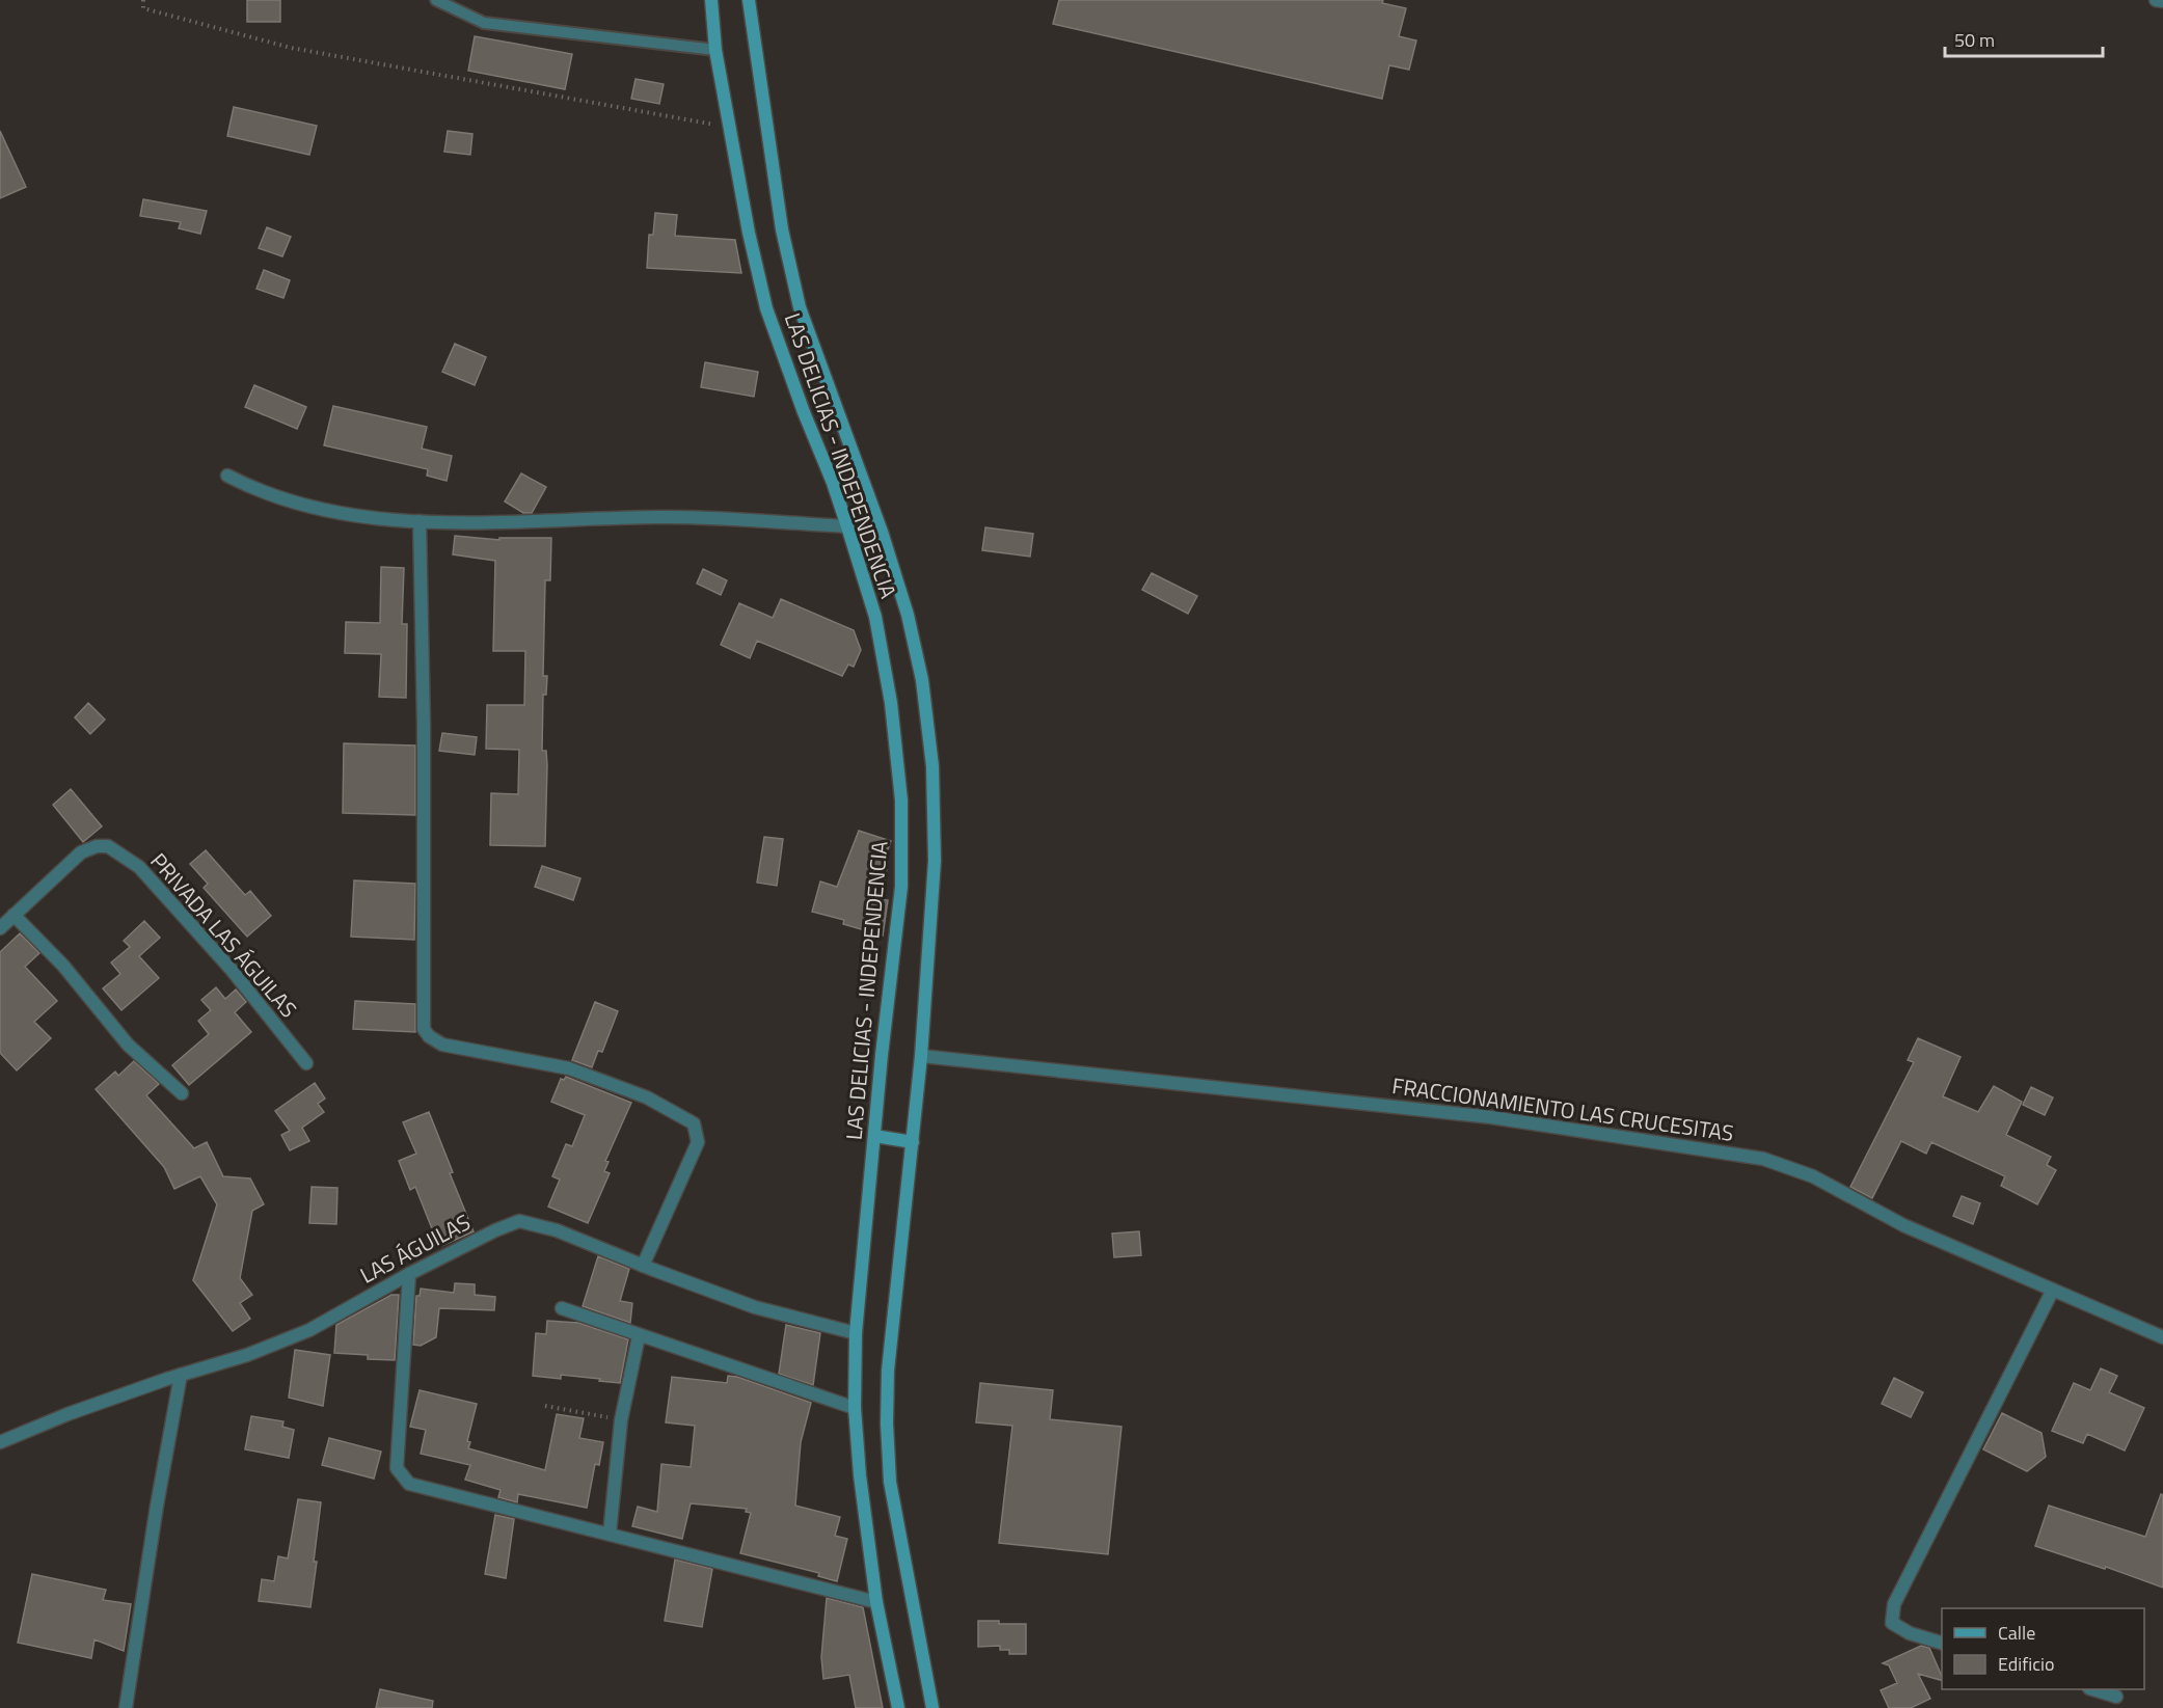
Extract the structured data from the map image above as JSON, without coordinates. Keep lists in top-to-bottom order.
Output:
{
  "streets": {
    "main road": ["LAS DELICIAS - INDEPENDENCIA"],
    "street": ["PRIVADA LAS ÁGUILAS", "FRACCIONAMIENTO LAS CRUCESITAS", "LAS ÁGUILAS"]
  },
  "crossings": [
    ["LAS DELICIAS - INDEPENDENCIA", "FRACCIONAMIENTO LAS CRUCESITAS"],
    ["LAS DELICIAS - INDEPENDENCIA", "LAS ÁGUILAS"]
  ],
  "legend": ["Calle", "Edificio"],
  "scale_bar": "50 m"
}
